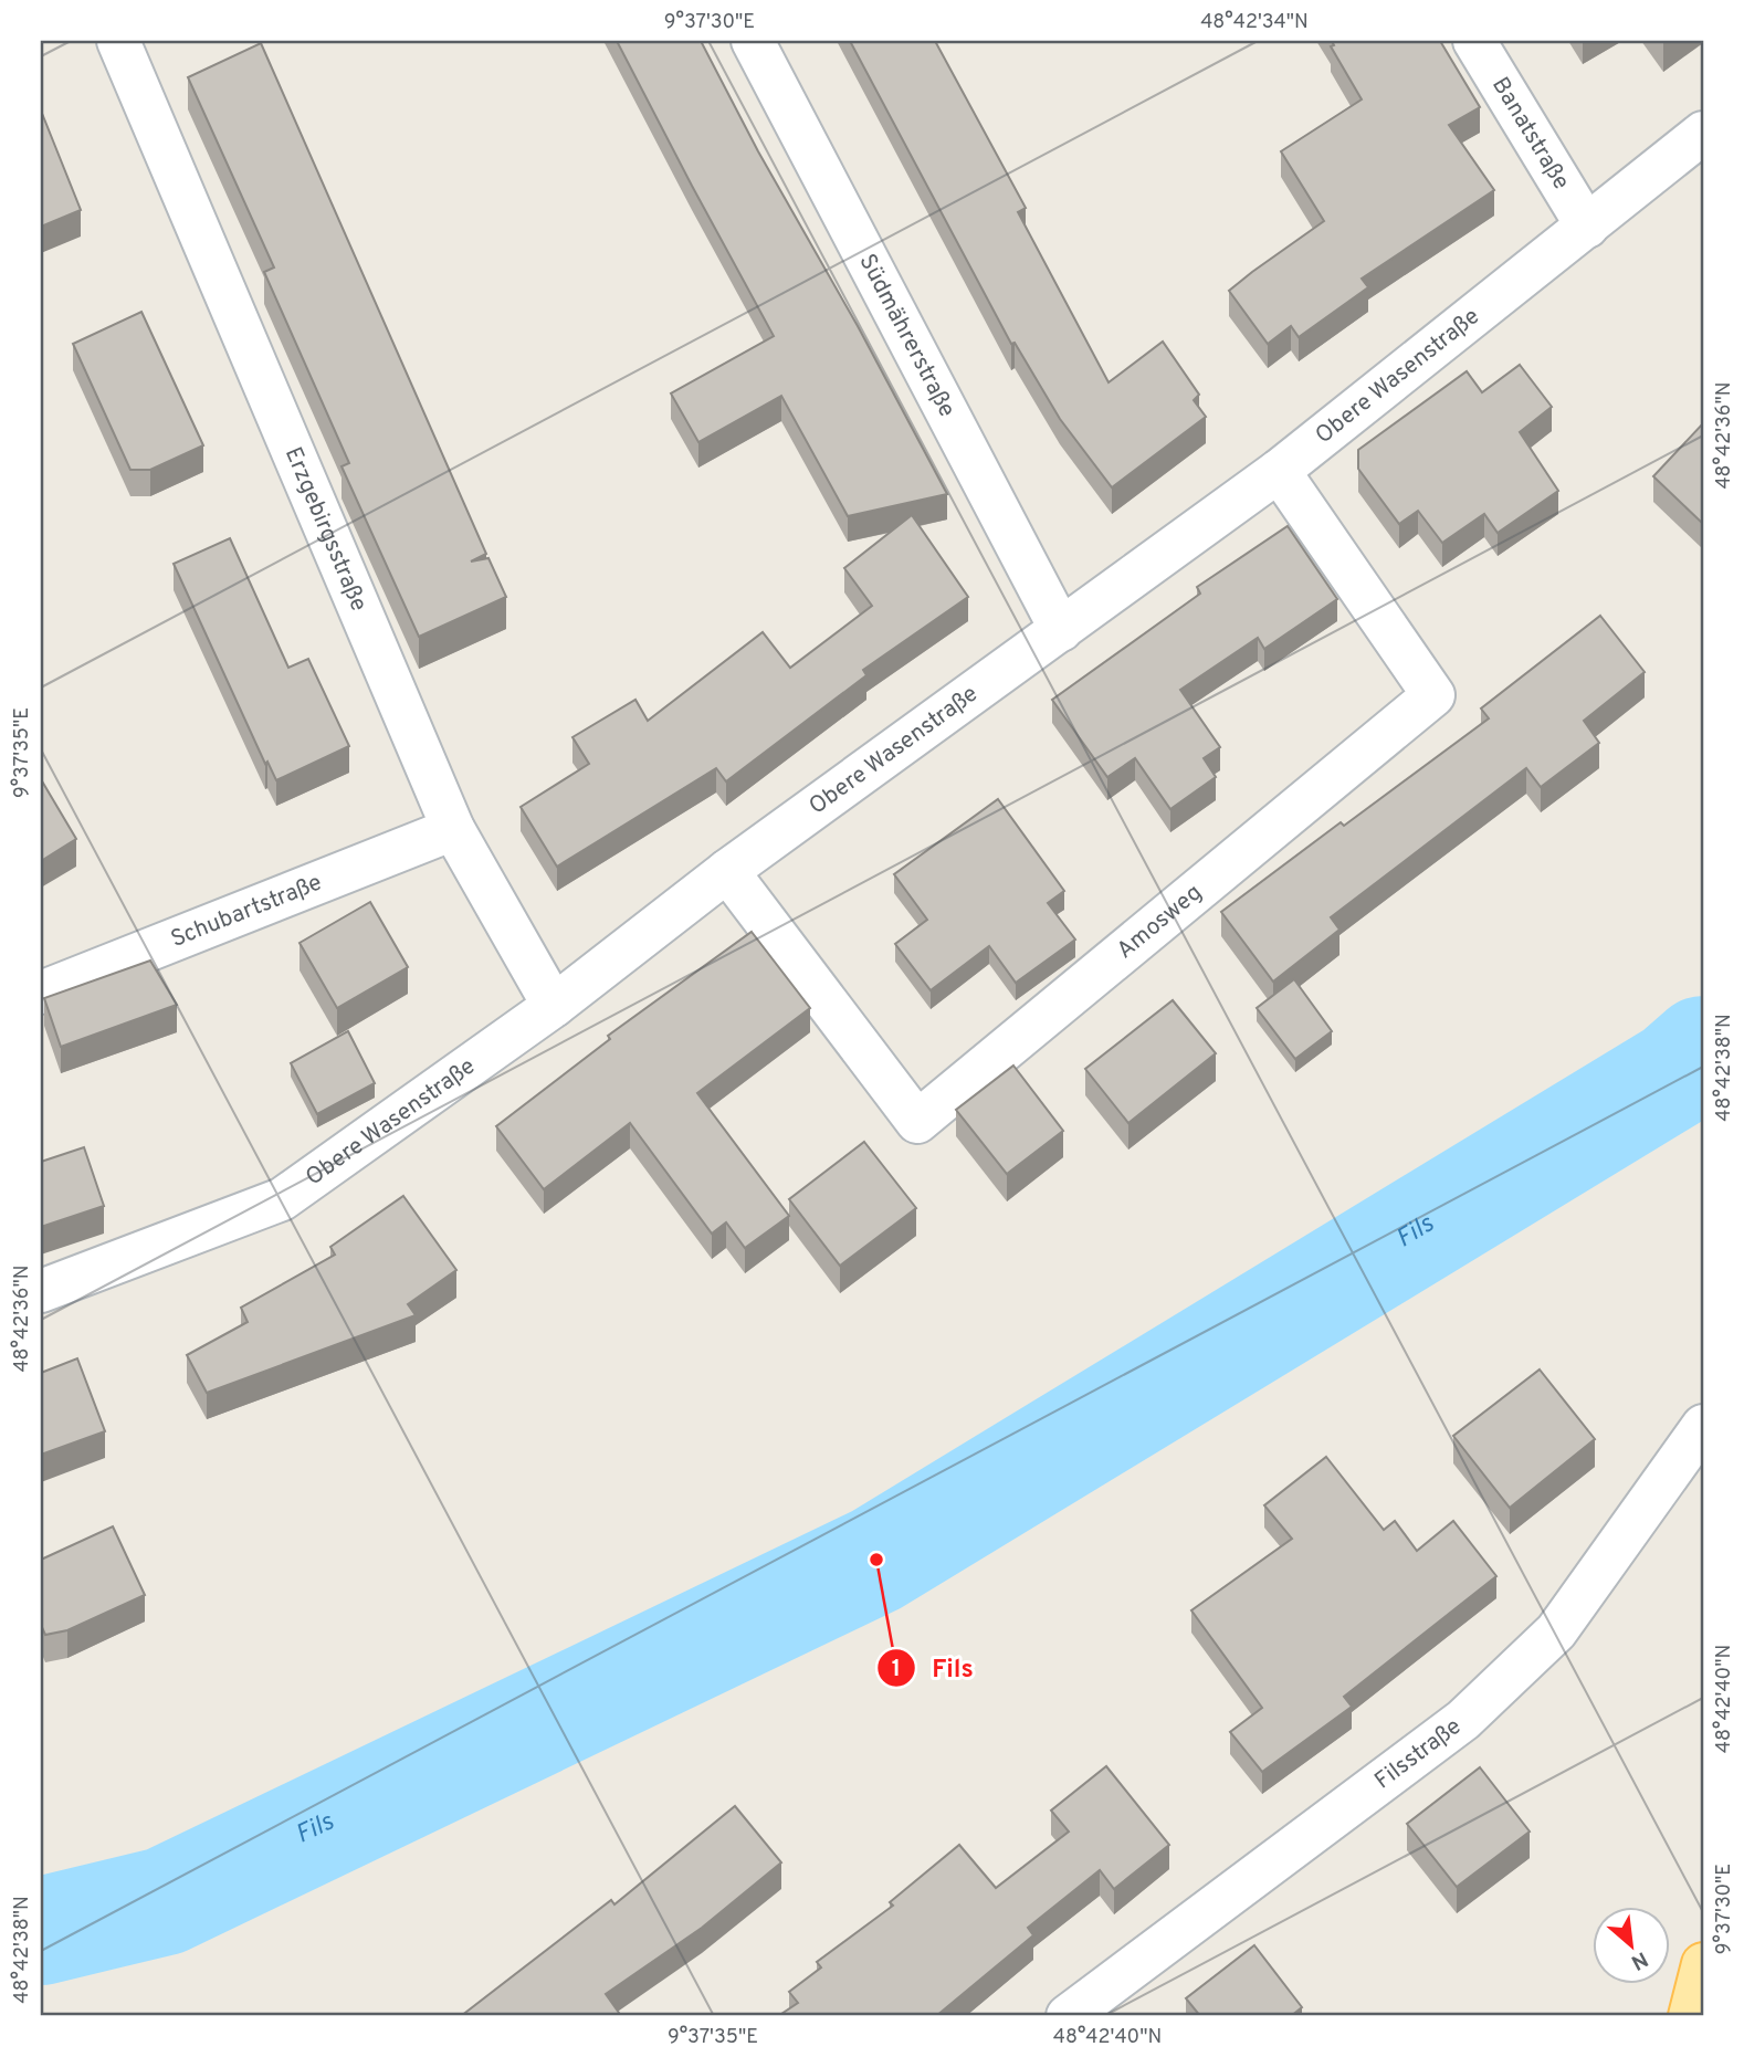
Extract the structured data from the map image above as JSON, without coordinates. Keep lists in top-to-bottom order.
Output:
{
  "streets": {
    "street": [
      "Banatstraße",
      "Südmährerstraße",
      "Obere Wasenstraße",
      "Erzgebirgsstraße",
      "Schubartstraße",
      "Amosweg",
      "Filsstraße"
    ]
  },
  "crossings": [
    ["Banatstraße", "Obere Wasenstraße"],
    ["Südmährerstraße", "Obere Wasenstraße"],
    ["Obere Wasenstraße", "Erzgebirgsstraße"],
    ["Obere Wasenstraße", "Amosweg"],
    ["Erzgebirgsstraße", "Schubartstraße"]
  ],
  "water": ["Fils"],
  "places": ["Fils"],
  "north": "bottom right",
  "coordinates": [
    "9°37'30\"E",
    "48°42'34\"N",
    "48°42'36\"N",
    "9°37'35\"E",
    "48°42'38\"N",
    "48°42'40\"N"
  ]
}
